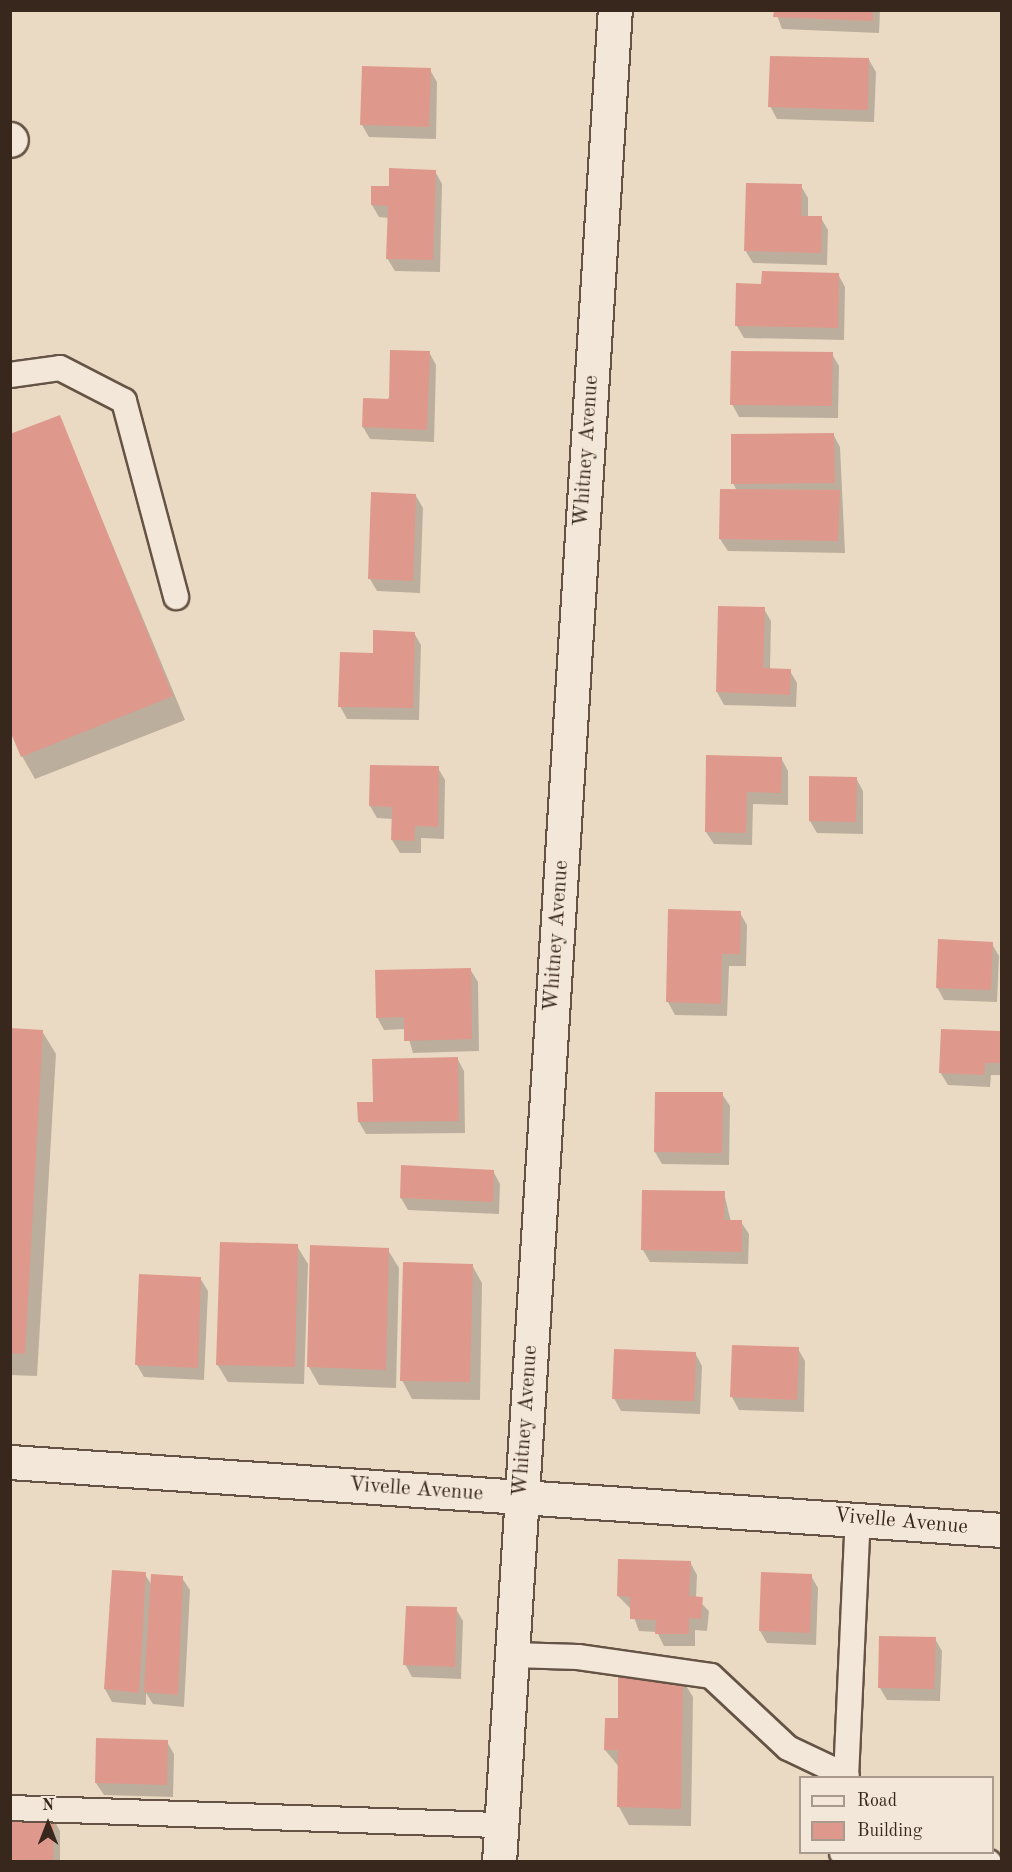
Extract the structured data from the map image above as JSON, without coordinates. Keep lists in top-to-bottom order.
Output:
{
  "streets": {
    "street": ["Whitney Avenue", "Vivelle Avenue"]
  },
  "crossings": [
    ["Whitney Avenue", "Vivelle Avenue"]
  ],
  "legend": ["Road", "Building"],
  "north": "top"
}
